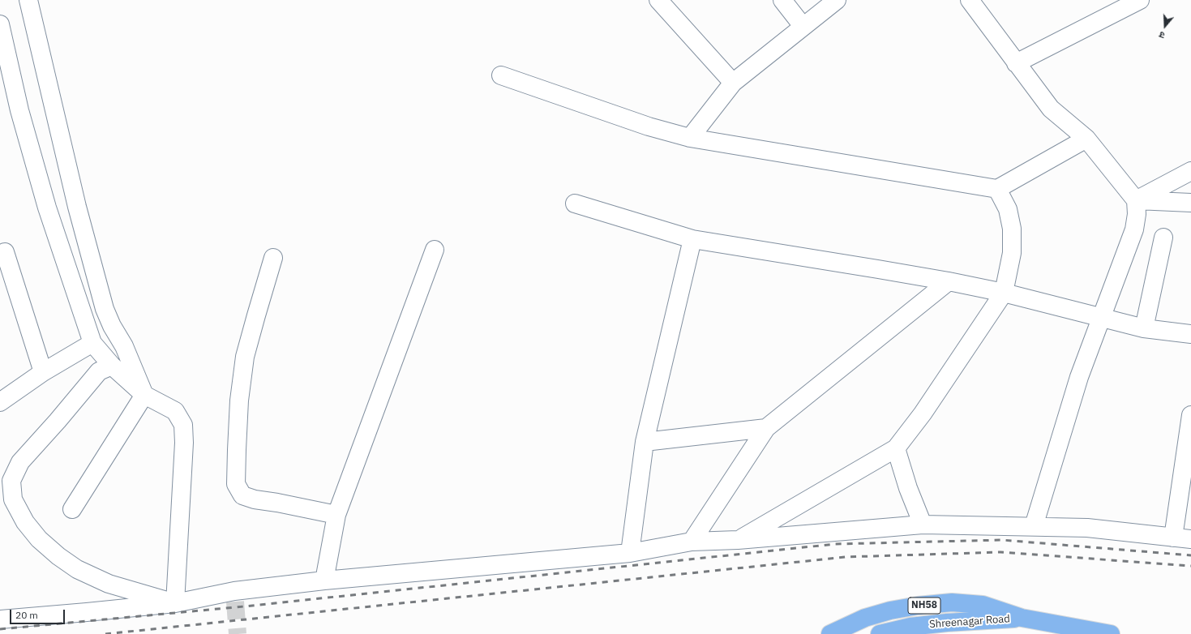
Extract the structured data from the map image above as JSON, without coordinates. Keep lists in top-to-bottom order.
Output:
{
  "streets": {
    "highway": ["NH58", "Shreenagar Road"]
  },
  "scale_bar": "20 m",
  "north": "bottom"
}
